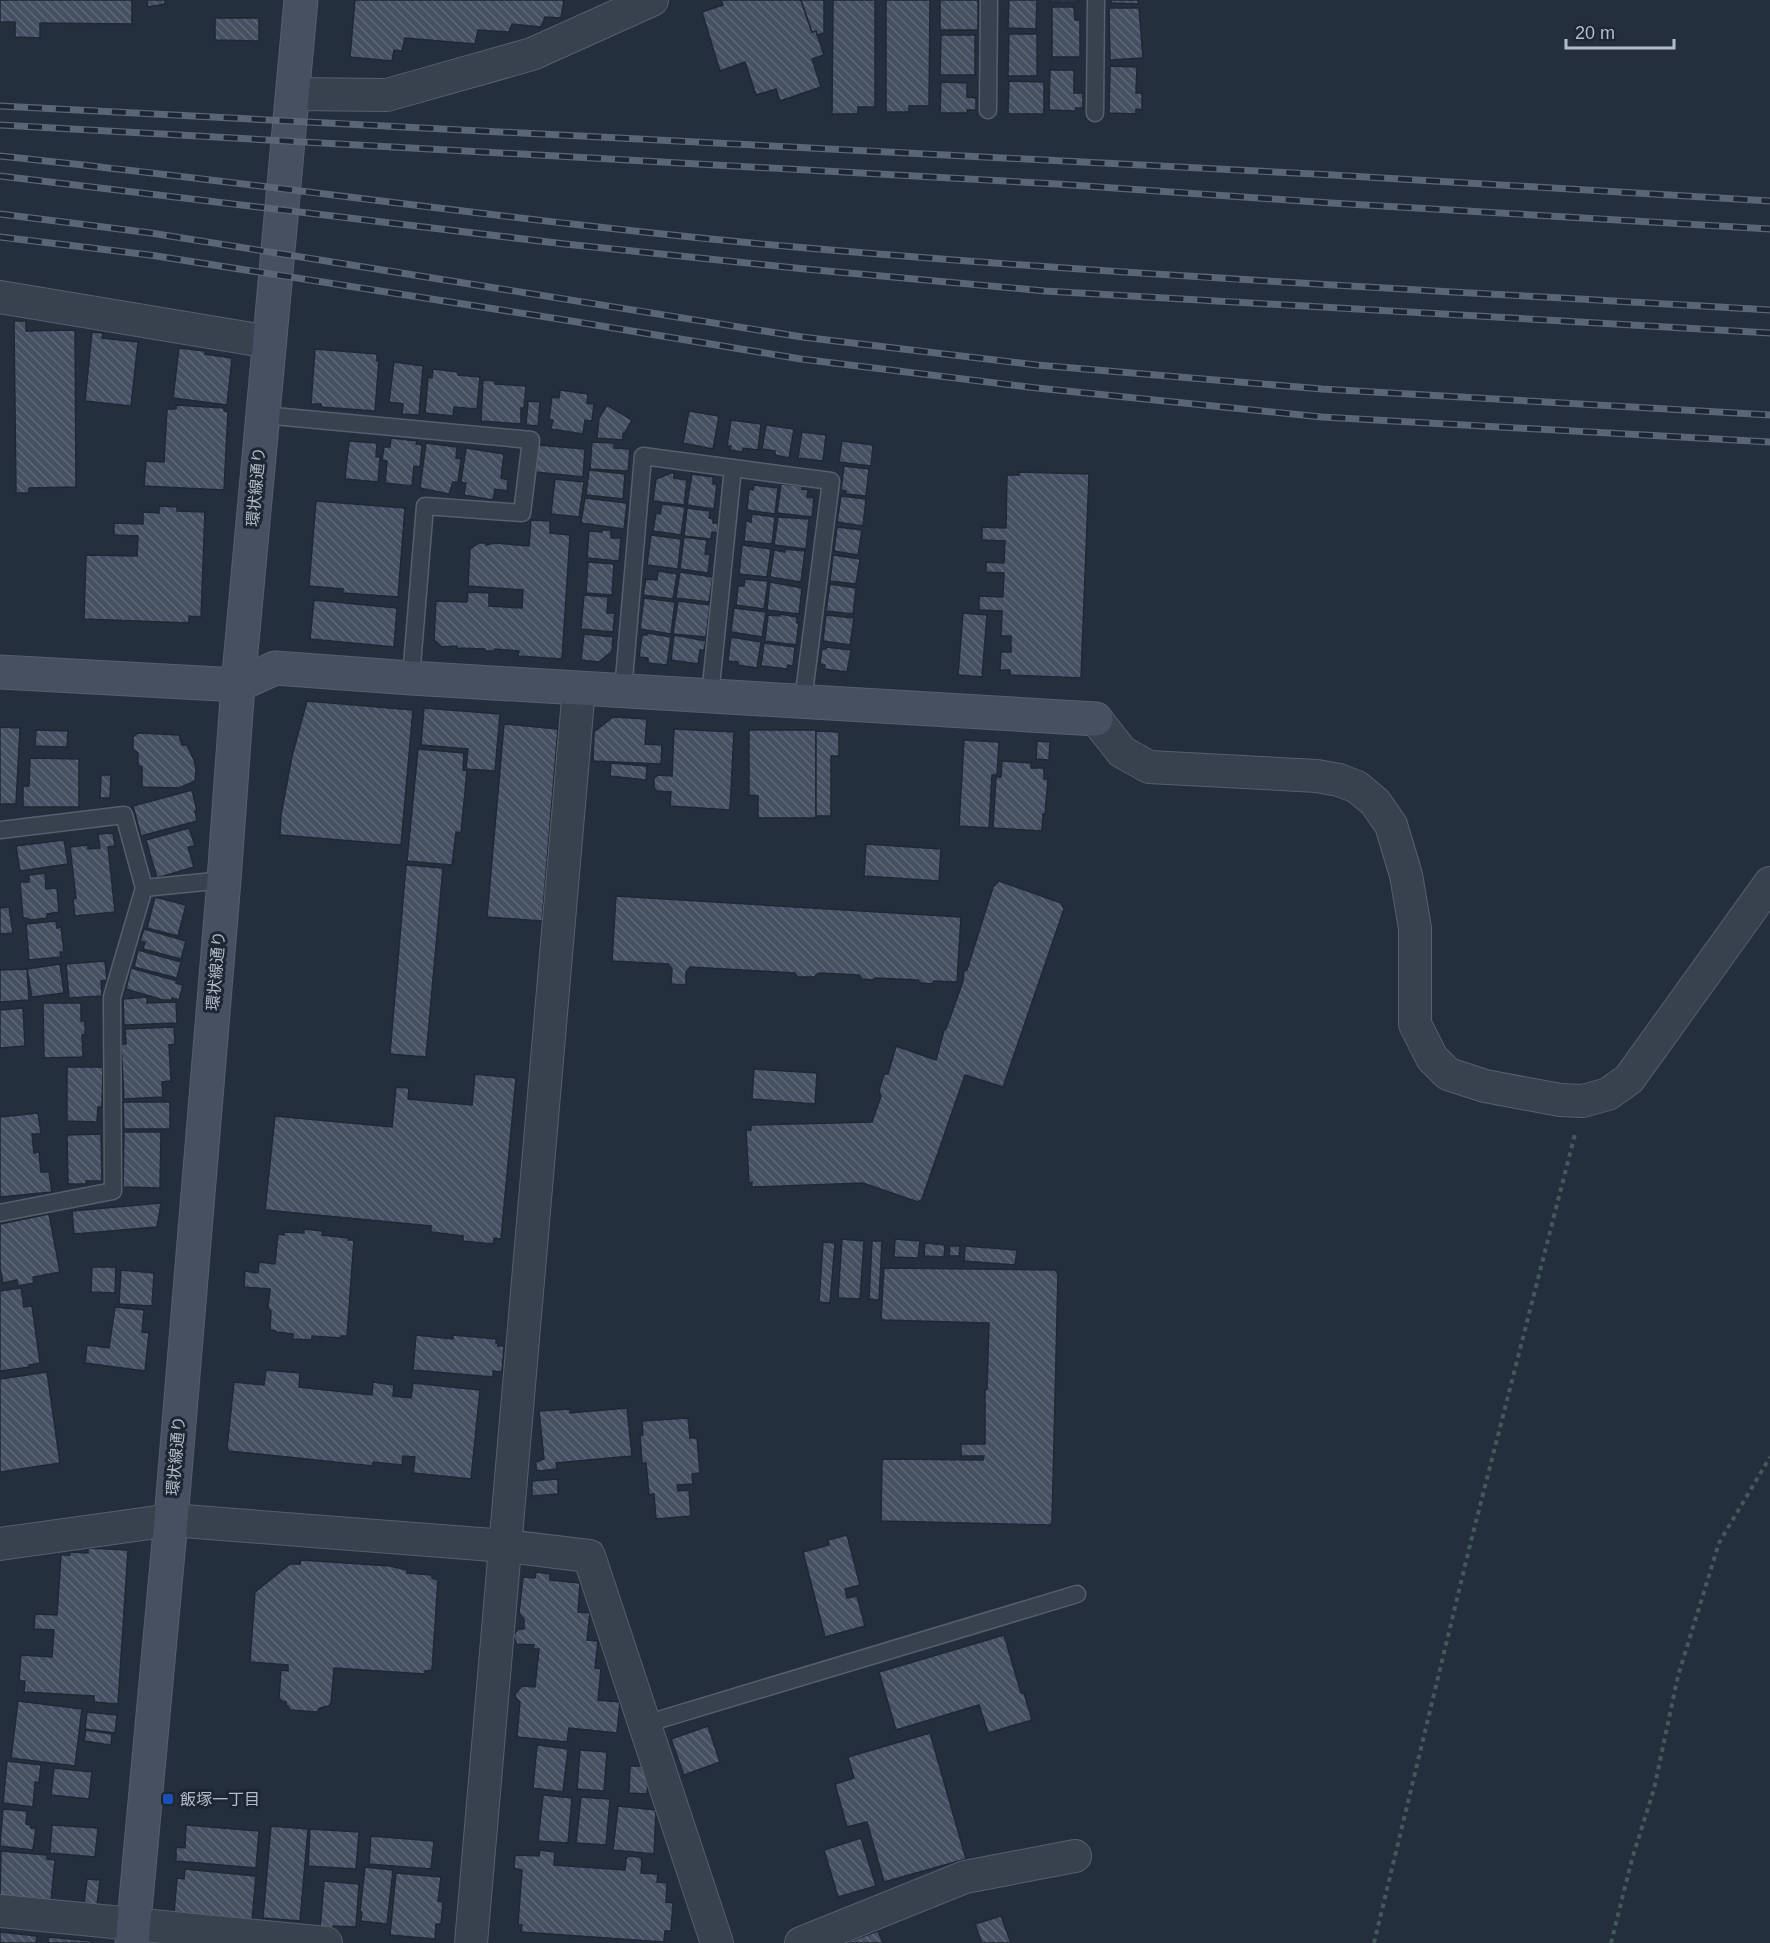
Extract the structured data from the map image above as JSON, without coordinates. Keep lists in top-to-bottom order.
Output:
{
  "streets": {
    "street": ["環状線通り"]
  },
  "places": {
    "transit": ["飯塚一丁目"]
  },
  "scale_bar": "20 m"
}
